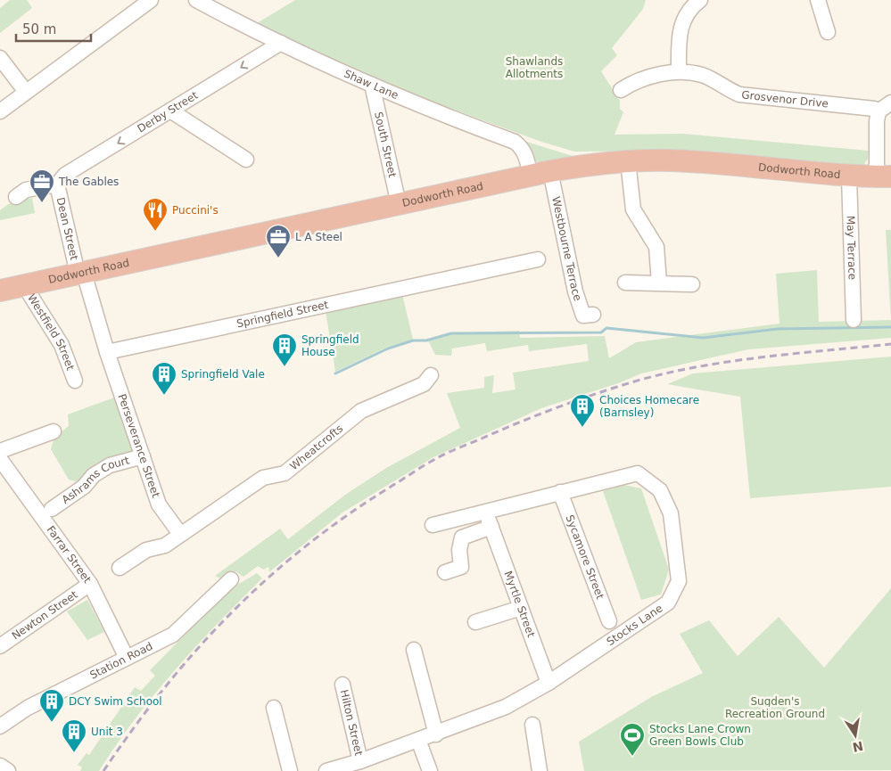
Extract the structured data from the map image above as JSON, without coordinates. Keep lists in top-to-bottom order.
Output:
{
  "streets": {
    "highway": ["Dodworth Road"],
    "street": [
      "Shaw Lane",
      "Grosvenor Drive",
      "Derby Street",
      "South Street",
      "Dean Street",
      "Westbourne Terrace",
      "May Terrace",
      "Springfield Street",
      "Westfield Street",
      "Perseverance Street",
      "Wheatcrofts",
      "Ashrams Court",
      "Farrar Street",
      "Sycamore Street",
      "Myrtle Street",
      "Newton Street",
      "Stocks Lane",
      "Station Road",
      "Hilton Street"
    ]
  },
  "crossings": [
    ["Shaw Lane", "Derby Street"],
    ["Shaw Lane", "South Street"],
    ["Shaw Lane", "Dodworth Road"],
    ["Shaw Lane", "Westbourne Terrace"],
    ["Derby Street", "Dean Street"],
    ["South Street", "Dodworth Road"],
    ["Dodworth Road", "Dean Street"],
    ["Dodworth Road", "Westbourne Terrace"],
    ["Dodworth Road", "May Terrace"],
    ["Dodworth Road", "Westfield Street"],
    ["Springfield Street", "Perseverance Street"],
    ["Perseverance Street", "Wheatcrofts"],
    ["Perseverance Street", "Ashrams Court"],
    ["Farrar Street", "Newton Street"],
    ["Farrar Street", "Station Road"],
    ["Sycamore Street", "Stocks Lane"],
    ["Myrtle Street", "Stocks Lane"],
    ["Stocks Lane", "Hilton Street"]
  ],
  "parks": ["Shawlands Allotments", "Sugden's Recreation Ground"],
  "places": {
    "office": ["The Gables", "L A Steel"],
    "restaurant": ["Puccini's"],
    "building": [
      "Springfield House",
      "Springfield Vale",
      "Choices Homecare (Barnsley)",
      "DCY Swim School",
      "Unit 3"
    ],
    "sports": ["Stocks Lane Crown Green Bowls Club"]
  },
  "scale_bar": "50 m",
  "north": "bottom"
}
